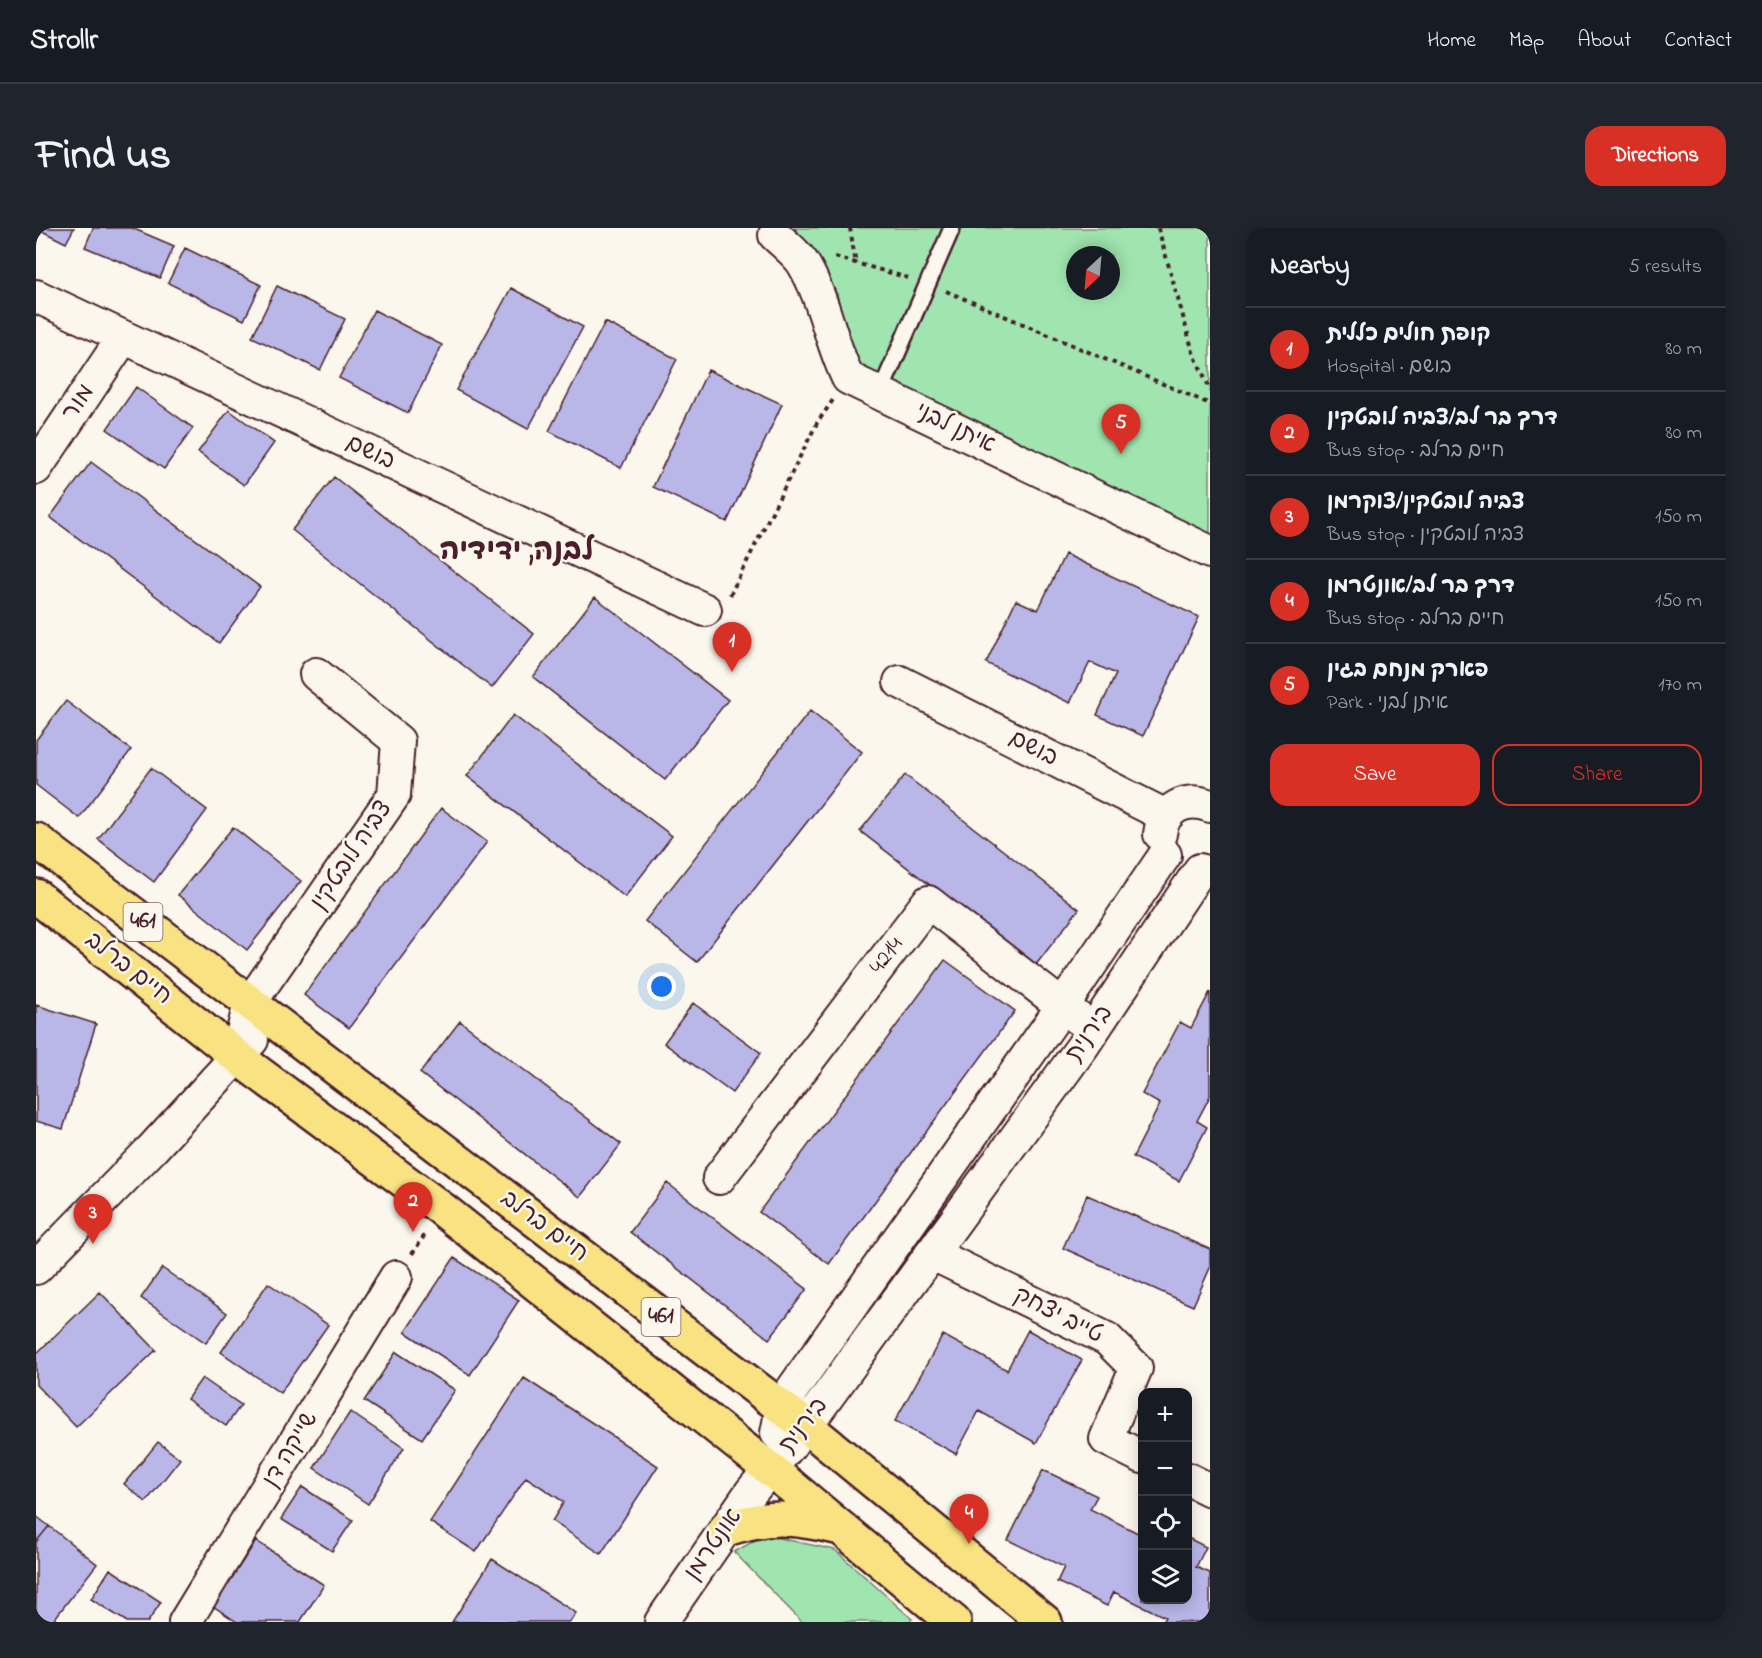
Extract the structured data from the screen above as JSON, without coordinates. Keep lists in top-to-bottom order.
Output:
{
  "streets": {
    "main road": ["461", "חיים ברלב"],
    "street": [
      "מור",
      "איתן לבני",
      "בושם",
      "צביה לובטקין",
      "4214",
      "בירנית",
      "טייב יצחק",
      "שייקה דן",
      "אונטרמן"
    ]
  },
  "crossings": [
    ["מור", "בושם"],
    ["צביה לובטקין", "חיים ברלב"],
    ["4214", "בירנית"],
    ["חיים ברלב", "בירנית"],
    ["חיים ברלב", "אונטרמן"],
    ["בירנית", "טייב יצחק"],
    ["בירנית", "אונטרמן"]
  ],
  "districts": ["לבנה, ידידיה"],
  "north": "bottom left",
  "page": {
    "header": "Strollr",
    "nav": [
      "Home",
      "Map",
      "About",
      "Contact"
    ],
    "title": "Find us",
    "buttons": [
      "Directions",
      ["Save", "Share"]
    ],
    "heading": ["Nearby", "5 results"],
    "list": [
      {
        "mark": "1",
        "name": "קופת חולים כללית",
        "note": "Hospital · בושם",
        "value": "80 m"
      },
      {
        "mark": "2",
        "name": "דרך בר לב/צביה לובטקין",
        "note": "Bus stop · חיים ברלב",
        "value": "80 m"
      },
      {
        "mark": "3",
        "name": "צביה לובטקין/צוקרמן",
        "note": "Bus stop · צביה לובטקין",
        "value": "150 m"
      },
      {
        "mark": "4",
        "name": "דרך בר לב/אונטרמן",
        "note": "Bus stop · חיים ברלב",
        "value": "150 m"
      },
      {
        "mark": "5",
        "name": "פארק מנחם בגין",
        "note": "Park · איתן לבני",
        "value": "170 m"
      }
    ],
    "pins": [
      "5",
      "1",
      "2",
      "3",
      "4"
    ],
    "map_buttons": ["+", "−"]
  }
}
